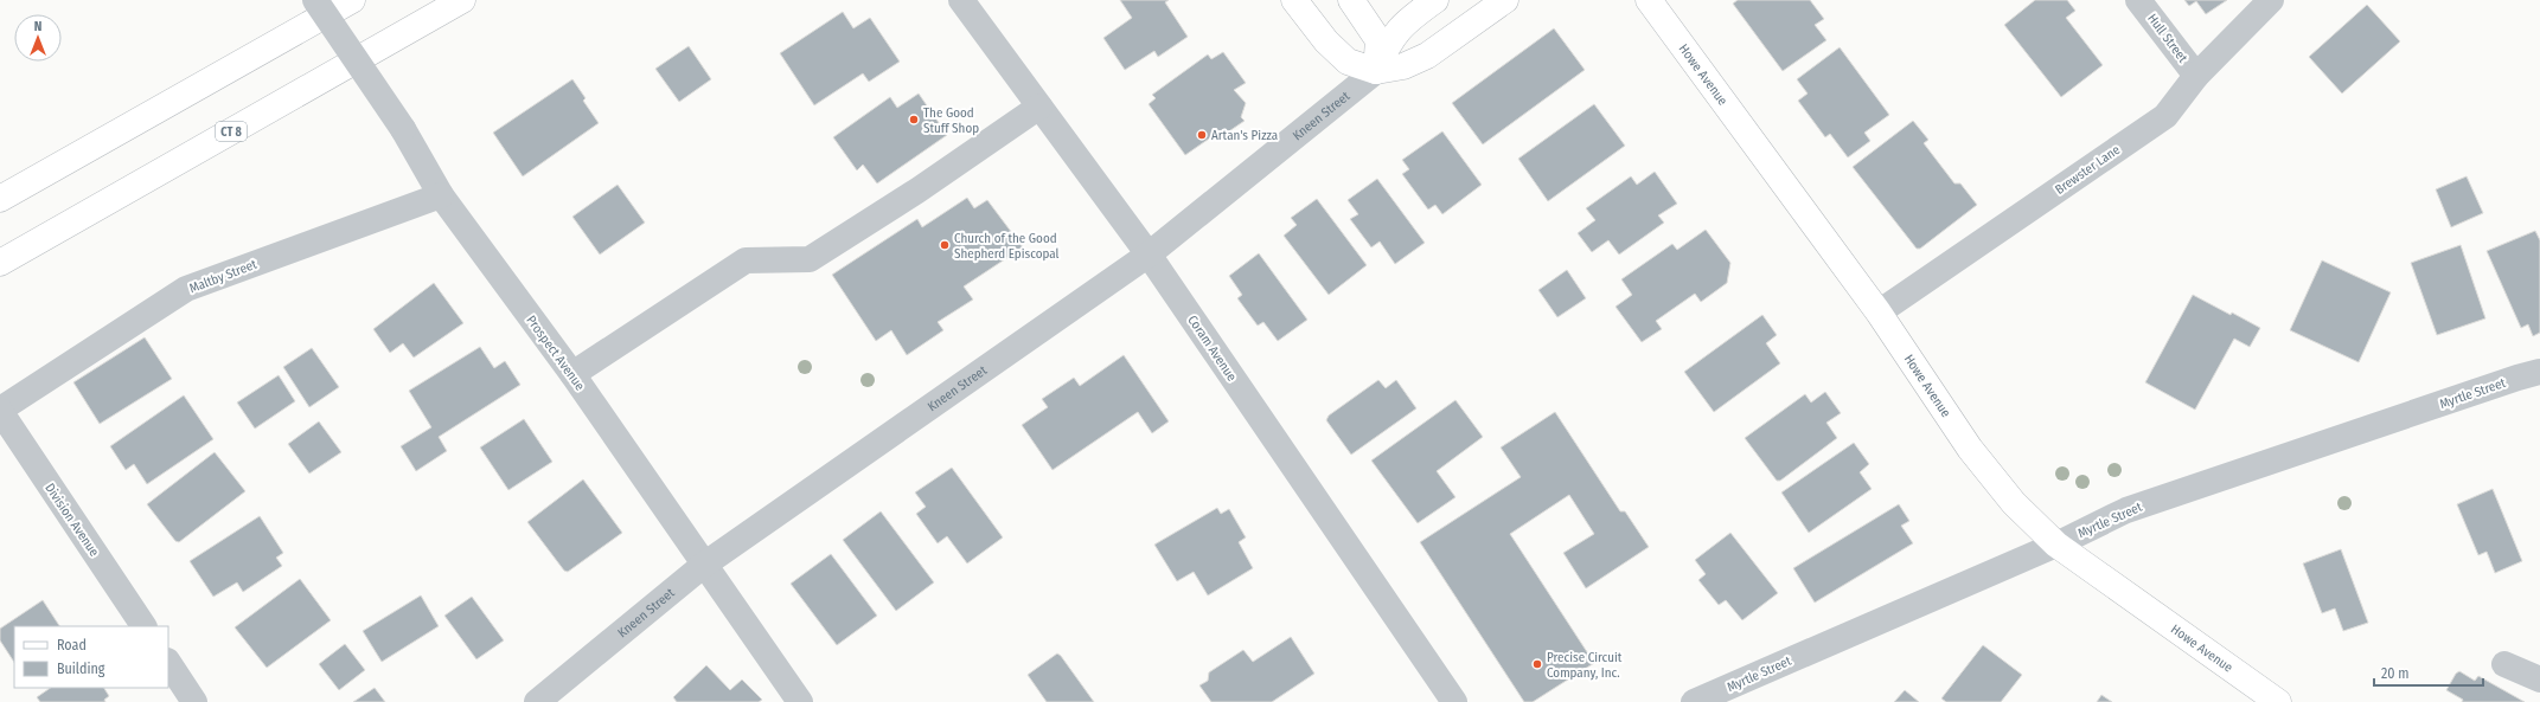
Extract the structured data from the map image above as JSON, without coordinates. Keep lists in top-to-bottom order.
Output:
{
  "streets": {
    "main road": ["Howe Avenue", "Kneen Street", "CT 8"],
    "street": [
      "Hull Street",
      "Brewster Lane",
      "Maltby Street",
      "Coram Avenue",
      "Prospect Avenue",
      "Myrtle Street",
      "Division Avenue"
    ]
  },
  "crossings": [
    ["Hull Street", "Brewster Lane"],
    ["Howe Avenue", "Brewster Lane"],
    ["Howe Avenue", "Myrtle Street"],
    ["Kneen Street", "Coram Avenue"],
    ["Kneen Street", "Prospect Avenue"],
    ["Maltby Street", "Prospect Avenue"],
    ["Maltby Street", "Division Avenue"]
  ],
  "places": [
    "The Good Stuff Shop",
    "Artan's Pizza",
    "Church of the Good Shepherd Episcopal",
    "Precise Circuit Company, Inc."
  ],
  "legend": ["Road", "Building"],
  "scale_bar": "20 m",
  "north": "top"
}
